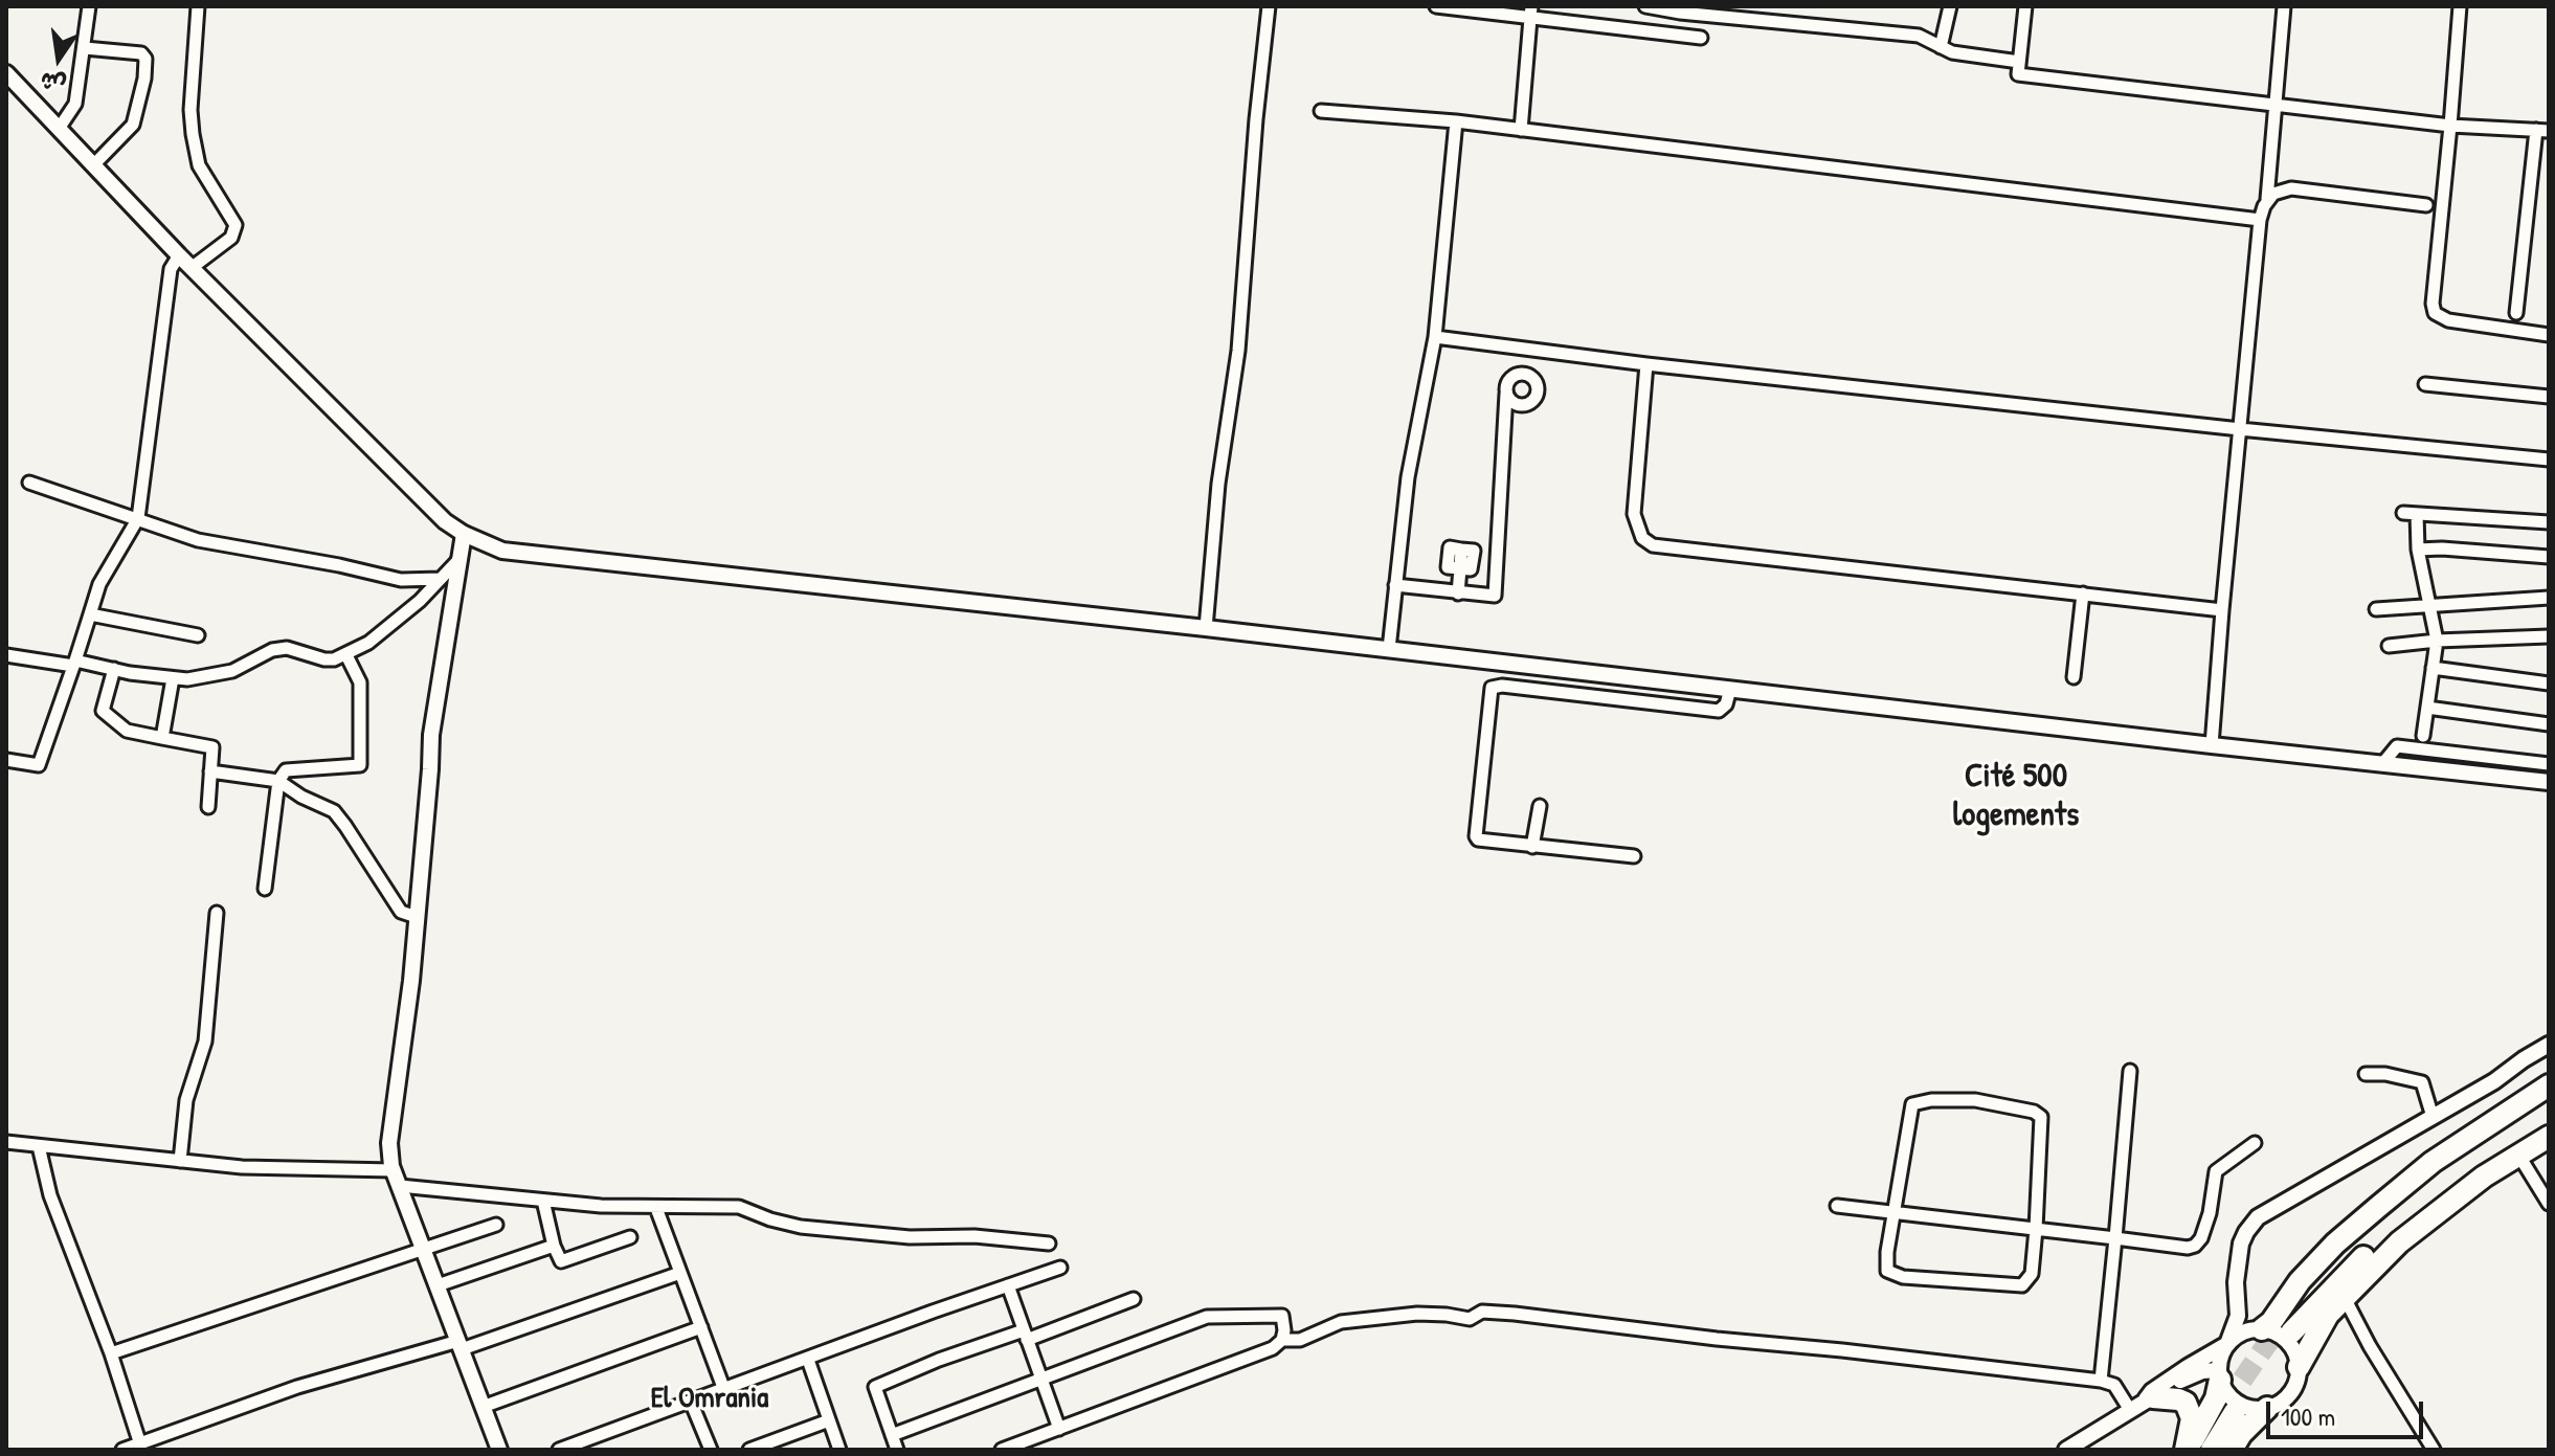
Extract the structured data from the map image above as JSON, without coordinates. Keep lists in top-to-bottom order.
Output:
{
  "districts": ["Cité 500 logements", "El Omrania"],
  "scale_bar": "100 m",
  "north": "bottom"
}
